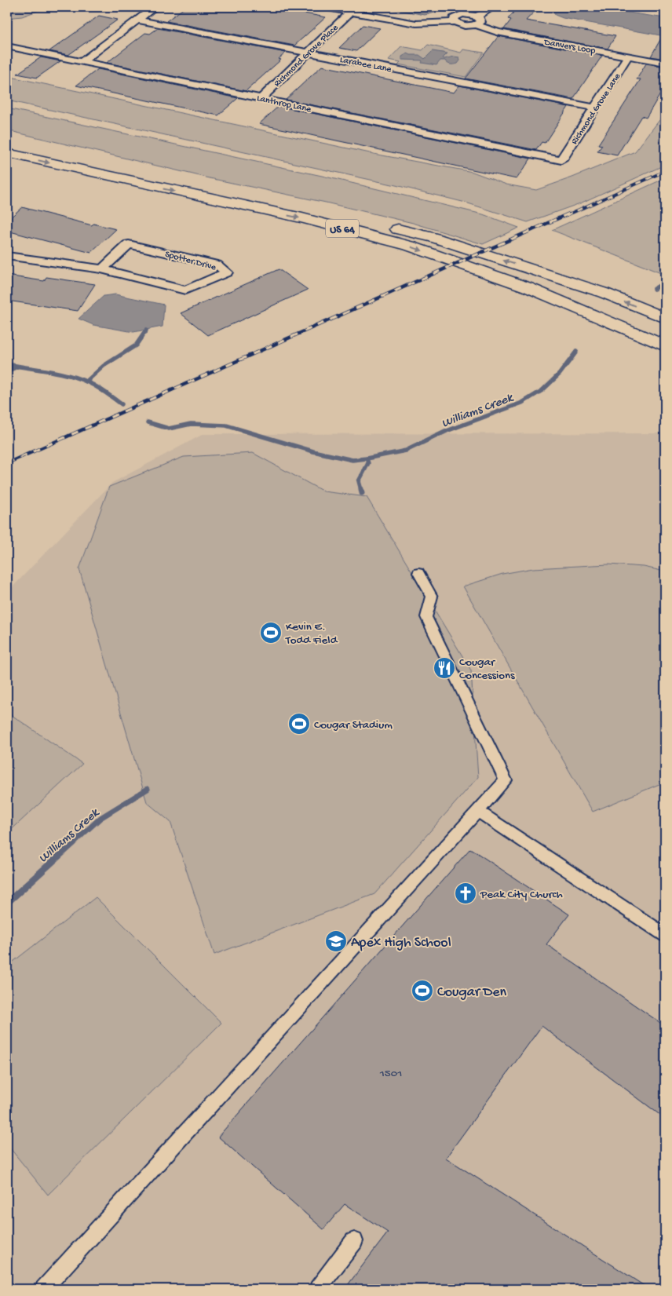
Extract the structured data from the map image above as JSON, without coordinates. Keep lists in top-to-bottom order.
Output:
{
  "streets": {
    "highway": ["US 64"],
    "street": [
      "Danvers Loop",
      "Richmond Grove Place",
      "Larabee Lane",
      "Lanthrop Lane",
      "Richmond Grove Lane",
      "Spotter Drive"
    ]
  },
  "crossings": [
    ["Danvers Loop", "Richmond Grove Lane"],
    ["Richmond Grove Place", "Larabee Lane"],
    ["Richmond Grove Place", "Lanthrop Lane"],
    ["Larabee Lane", "Richmond Grove Lane"],
    ["Lanthrop Lane", "Richmond Grove Lane"]
  ],
  "water": ["Williams Creek"],
  "places": {
    "sports": ["Kevin E. Todd Field", "Cougar Stadium", "Cougar Den"],
    "restaurant": ["Cougar Concessions"],
    "church": ["Peak City Church"],
    "school or university": ["Apex High School"]
  },
  "house_numbers": ["1501"]
}
